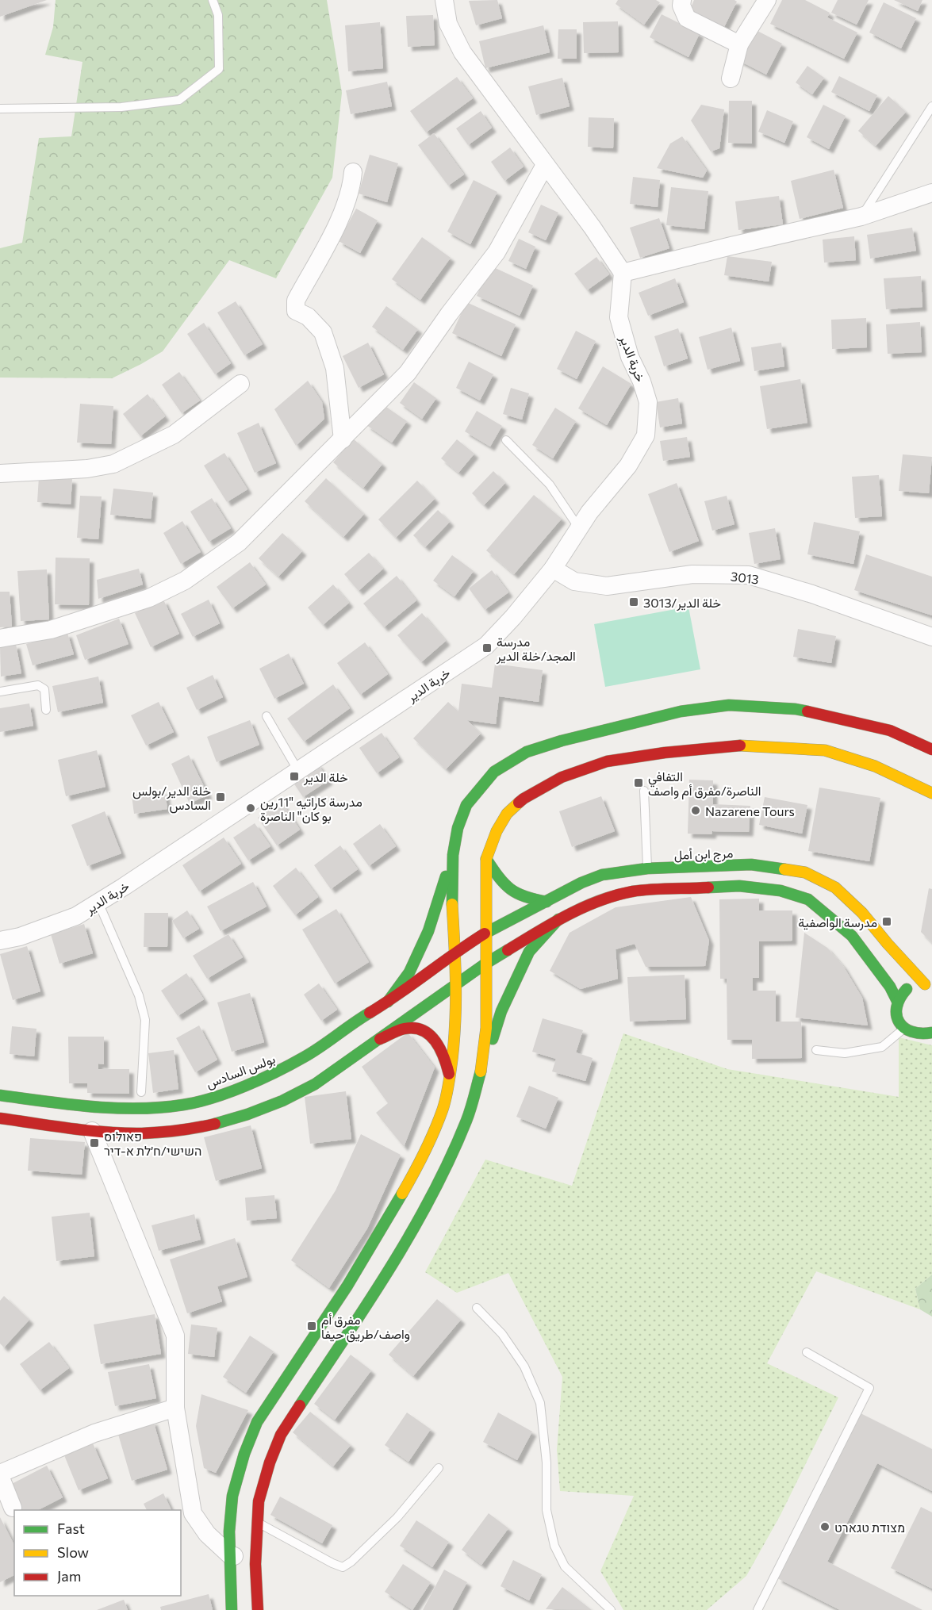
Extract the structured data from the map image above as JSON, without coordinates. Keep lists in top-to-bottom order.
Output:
{
  "streets": {
    "main road": ["مرج ابن أمل", "بولس السادس"],
    "street": ["خربة الدير", "3013"]
  },
  "crossings": [
    ["خربة الدير", "3013"],
    ["مرج ابن أمل", "بولس السادس"]
  ],
  "places": {
    "transit": [
      "3013/خلة الدير",
      "مدرسة المجد/خلة الدير",
      "خلة الدير",
      "التفافي الناصرة/مفرق أم واصف",
      "خلة الدير/بولس السادس",
      "مدرسة الواصفية",
      "פאולוס השישי/ח׳לת א-דיר",
      "مفرق أم واصف/طريق حيفا"
    ],
    "other": ["مدرسة كاراتيه \"11رين بو كان\" الناصرة", "Nazarene Tours", "מצודת טגארט"]
  },
  "legend": ["Fast", "Slow", "Jam"]
}
